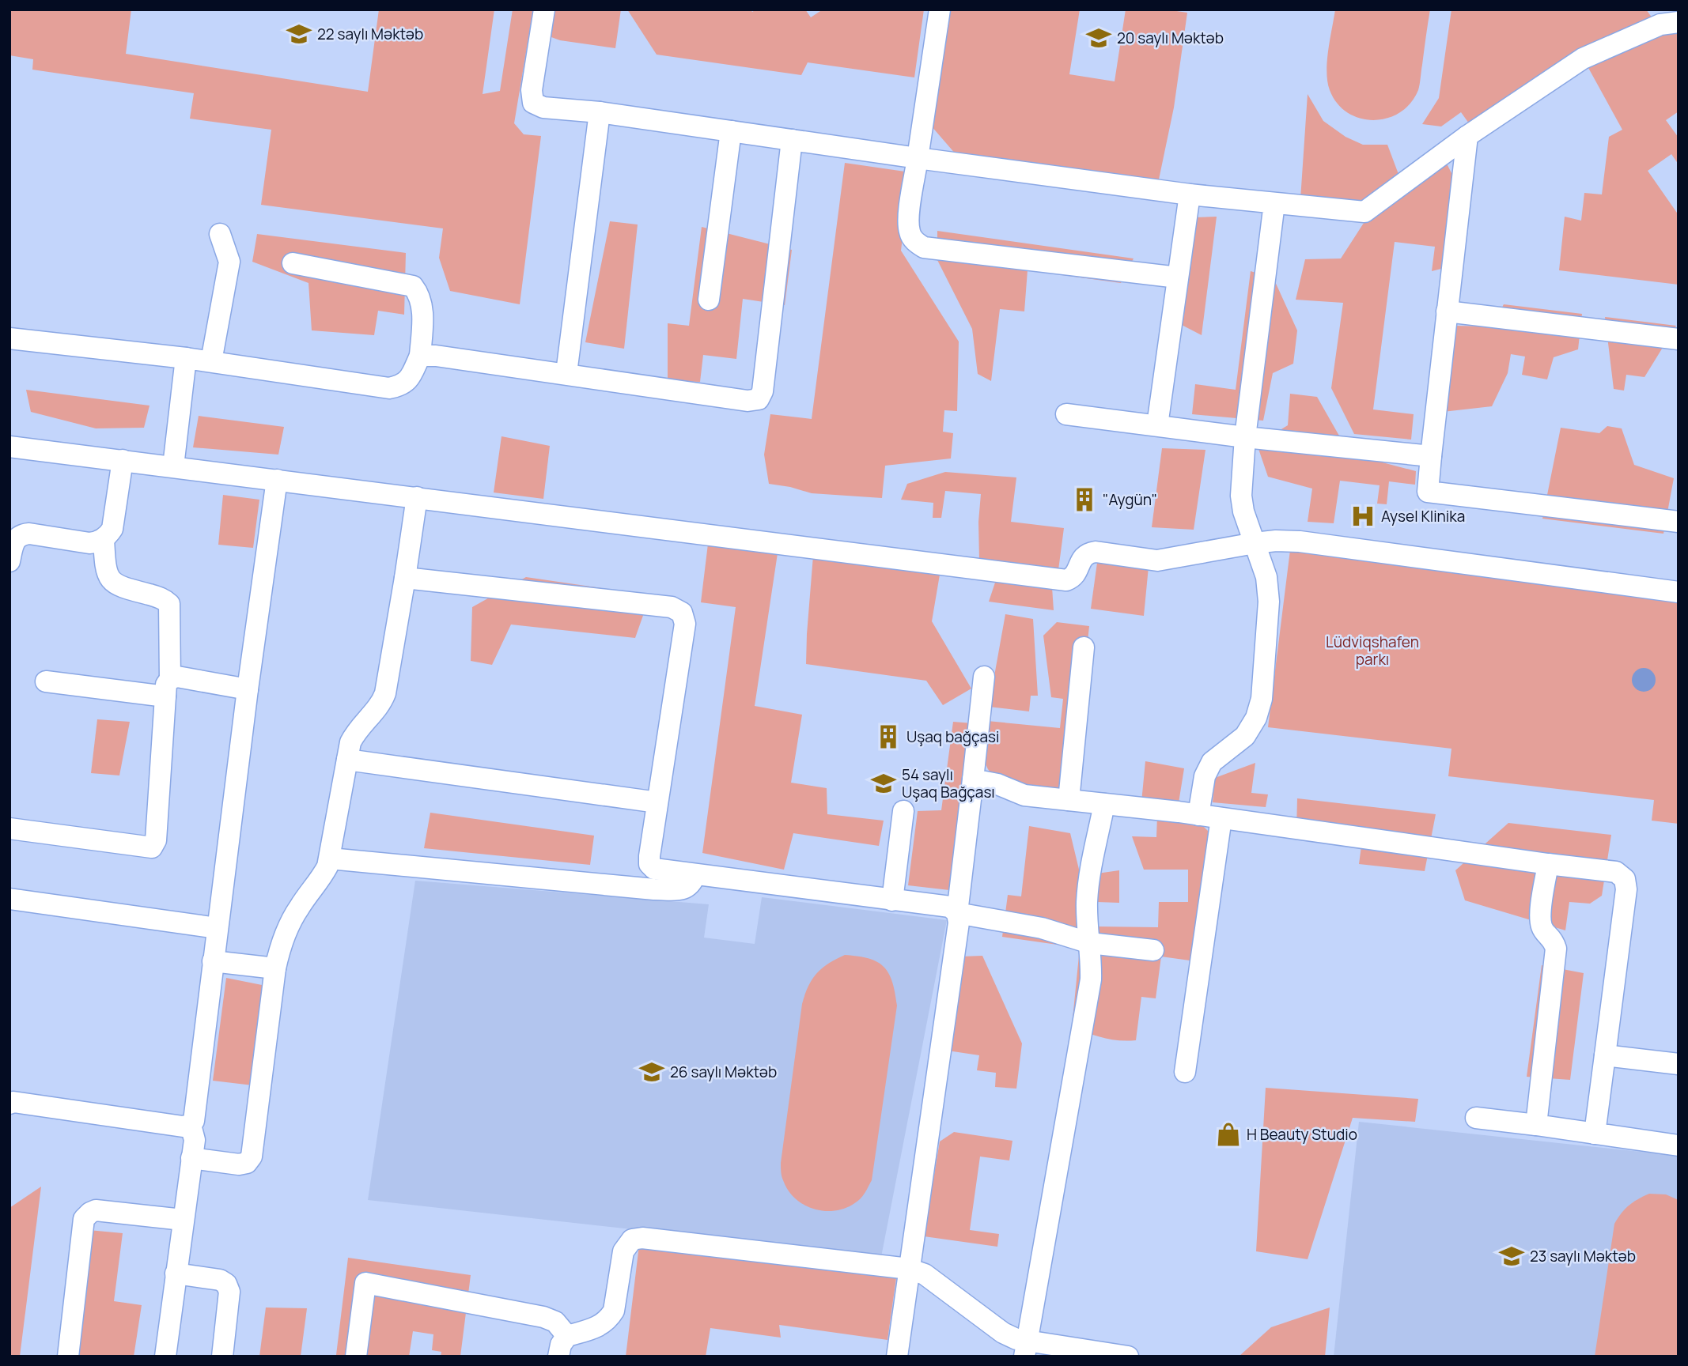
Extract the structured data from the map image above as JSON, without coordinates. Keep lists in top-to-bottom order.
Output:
{
  "parks": ["Lüdviqshafen parkı"],
  "places": {
    "school or university": [
      "22 saylı Məktəb",
      "20 saylı Məktəb",
      "54 saylı Uşaq Bağçası",
      "26 saylı Məktəb",
      "23 saylı Məktəb"
    ],
    "building": ["\"Aygün\"", "Uşaq bağçasi"],
    "hospital": ["Aysel Klinika"],
    "shop": ["H Beauty Studio"]
  }
}
